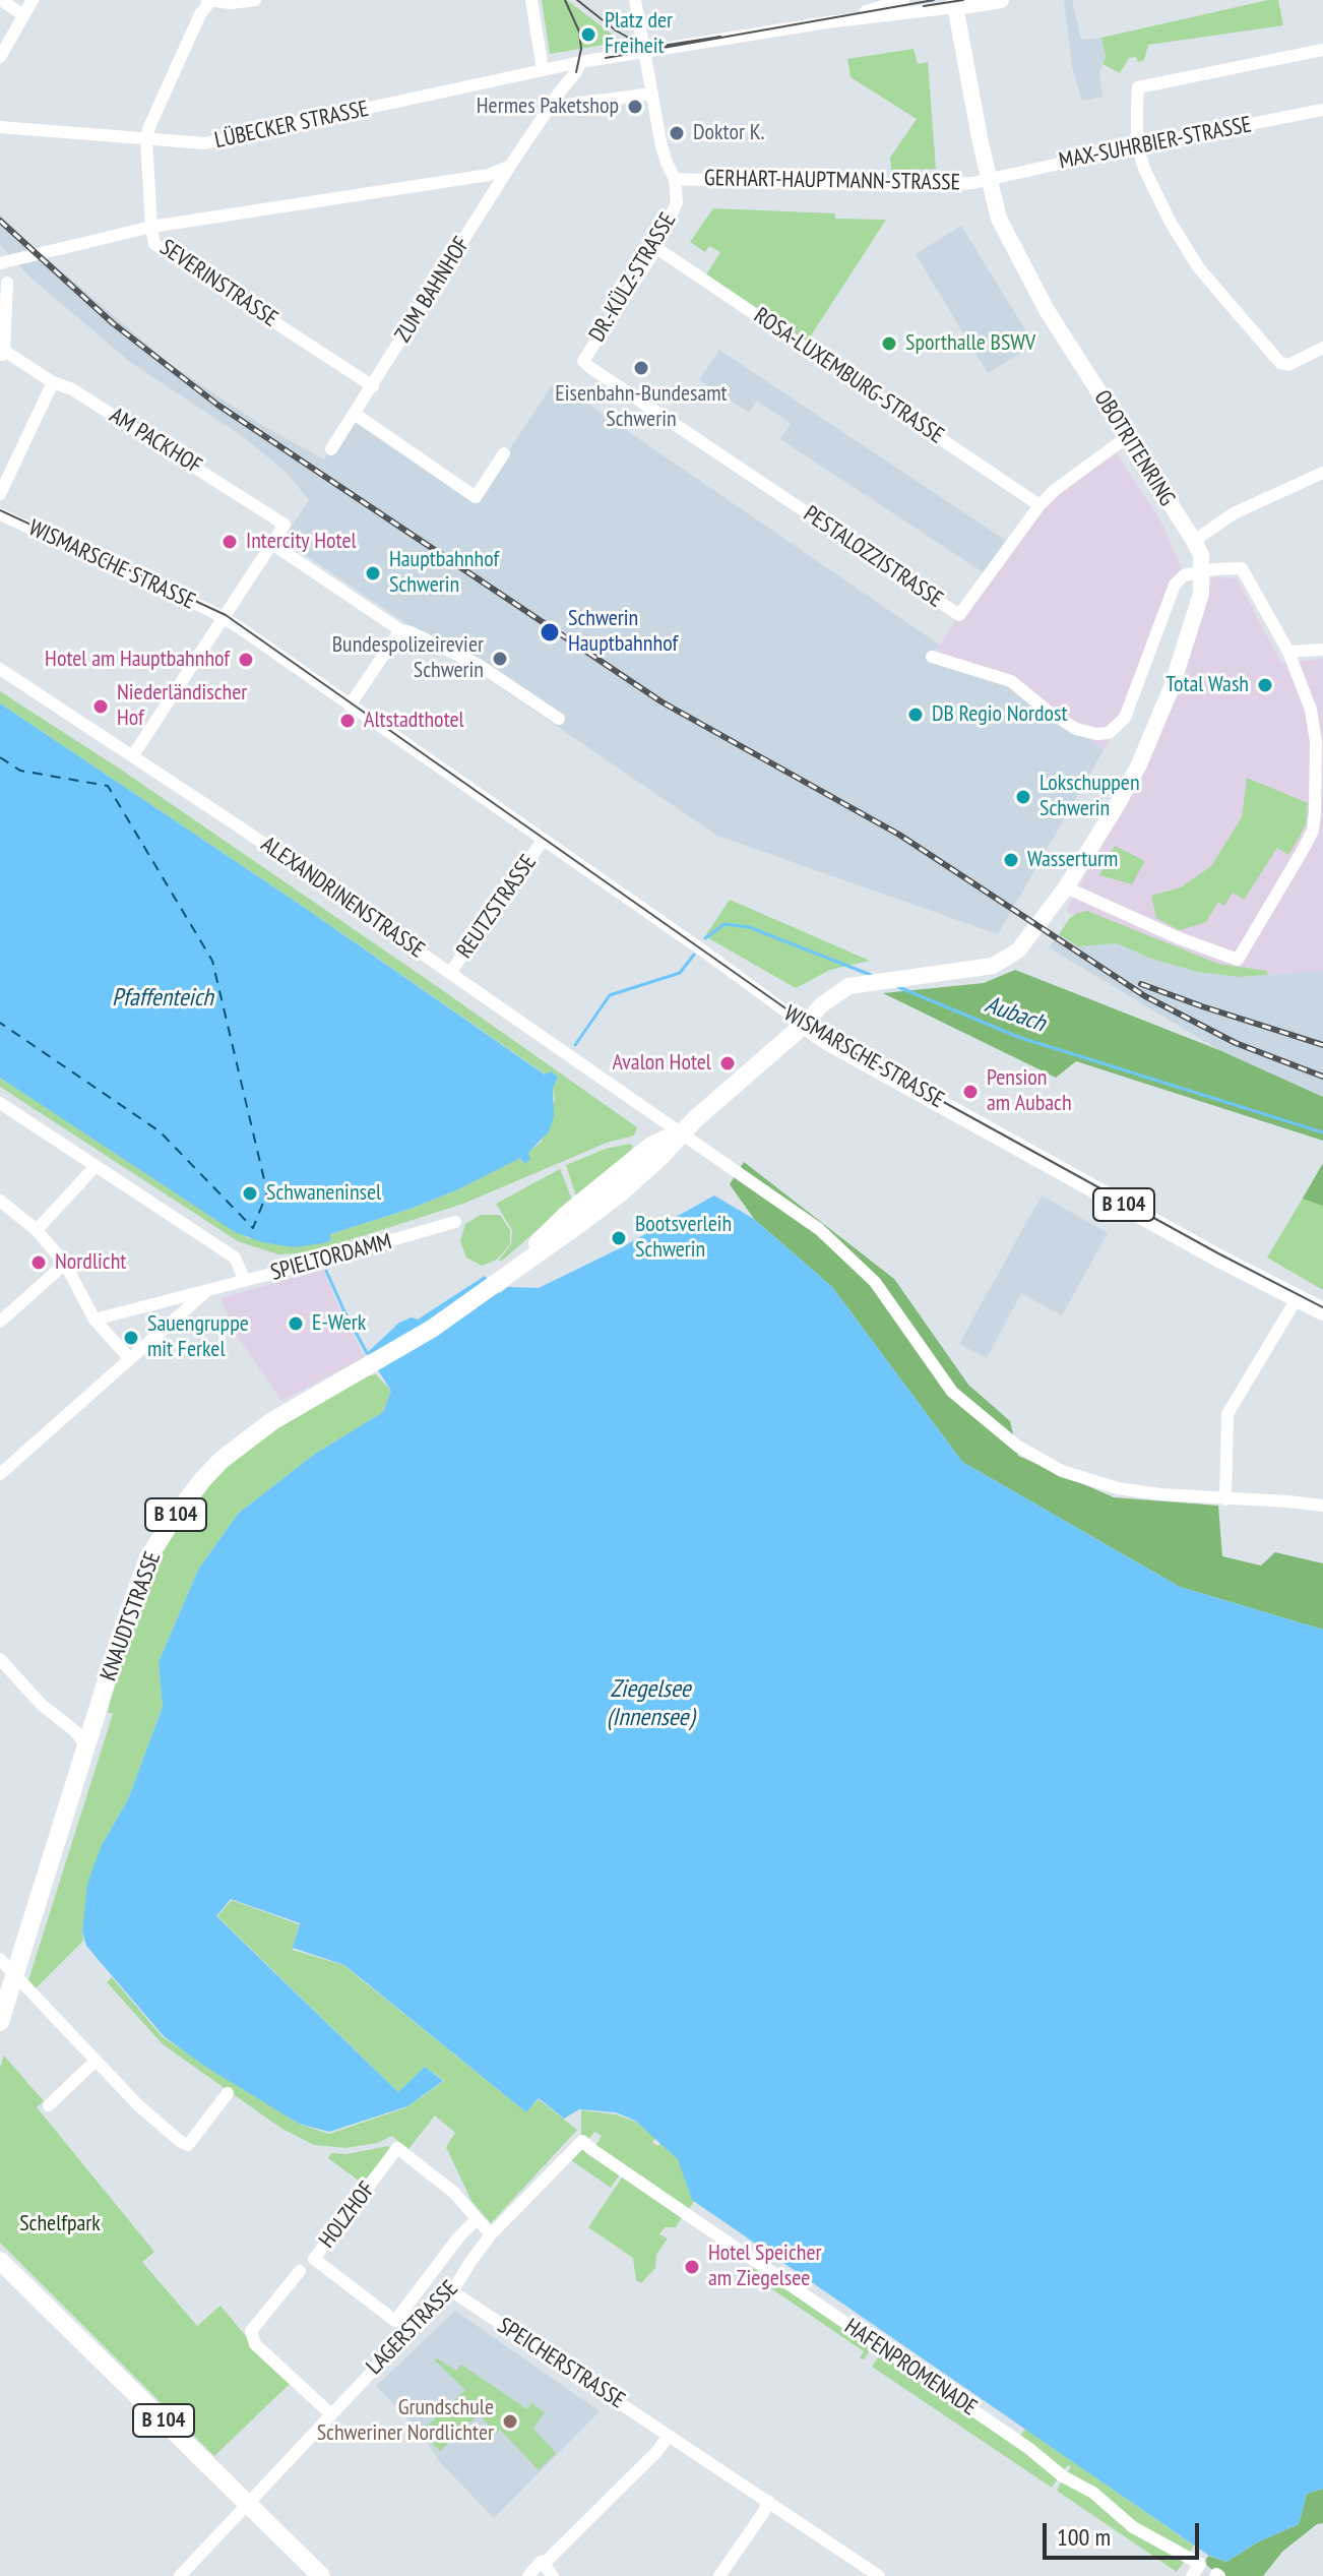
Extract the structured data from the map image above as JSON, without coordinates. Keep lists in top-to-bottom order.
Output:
{
  "streets": {
    "main road": ["WISMARSCHE STRASSE", "B 104", "KNAUDTSTRASSE"],
    "street": [
      "LÜBECKER STRASSE",
      "MAX-SUHRBIER-STRASSE",
      "GERHART-HAUPTMANN-STRASSE",
      "DR.-KÜLZ-STRASSE",
      "SEVERINSTRASSE",
      "ZUM BAHNHOF",
      "ROSA-LUXEMBURG-STRASSE",
      "AM PACKHOF",
      "OBOTRITENRING",
      "PESTALOZZISTRASSE",
      "ALEXANDRINENSTRASSE",
      "REUTZSTRASSE",
      "SPIELTORDAMM",
      "HOLZHOF",
      "LAGERSTRASSE",
      "SPEICHERSTRASSE",
      "HAFENPROMENADE"
    ]
  },
  "crossings": [
    ["LÜBECKER STRASSE", "DR.-KÜLZ-STRASSE"],
    ["LÜBECKER STRASSE", "SEVERINSTRASSE"],
    ["LÜBECKER STRASSE", "ZUM BAHNHOF"],
    ["MAX-SUHRBIER-STRASSE", "GERHART-HAUPTMANN-STRASSE"],
    ["MAX-SUHRBIER-STRASSE", "OBOTRITENRING"],
    ["GERHART-HAUPTMANN-STRASSE", "DR.-KÜLZ-STRASSE"],
    ["GERHART-HAUPTMANN-STRASSE", "OBOTRITENRING"],
    ["DR.-KÜLZ-STRASSE", "ROSA-LUXEMBURG-STRASSE"],
    ["DR.-KÜLZ-STRASSE", "PESTALOZZISTRASSE"],
    ["SEVERINSTRASSE", "ZUM BAHNHOF"],
    ["ROSA-LUXEMBURG-STRASSE", "PESTALOZZISTRASSE"],
    ["OBOTRITENRING", "PESTALOZZISTRASSE"],
    ["OBOTRITENRING", "WISMARSCHE STRASSE"],
    ["OBOTRITENRING", "B 104"],
    ["WISMARSCHE STRASSE", "REUTZSTRASSE"],
    ["WISMARSCHE STRASSE", "B 104"],
    ["ALEXANDRINENSTRASSE", "REUTZSTRASSE"],
    ["ALEXANDRINENSTRASSE", "B 104"],
    ["ALEXANDRINENSTRASSE", "KNAUDTSTRASSE"],
    ["B 104", "KNAUDTSTRASSE"],
    ["B 104", "LAGERSTRASSE"],
    ["HOLZHOF", "LAGERSTRASSE"],
    ["LAGERSTRASSE", "SPEICHERSTRASSE"],
    ["LAGERSTRASSE", "HAFENPROMENADE"]
  ],
  "water": ["Pfaffenteich", "Aubach", "Ziegelsee (Innensee)"],
  "parks": ["Schelfpark"],
  "places": [
    "Platz der Freiheit",
    "Hermes Paketshop",
    "Doktor K.",
    "Sporthalle BSWV",
    "Eisenbahn-Bundesamt Schwerin",
    "Intercity Hotel",
    "Hauptbahnhof Schwerin",
    "Schwerin Hauptbahnhof",
    "Bundespolizeirevier Schwerin",
    "Hotel am Hauptbahnhof",
    "Total Wash",
    "Niederländischer Hof",
    "DB Regio Nordost",
    "Altstadthotel",
    "Lokschuppen Schwerin",
    "Wasserturm",
    "Avalon Hotel",
    "Pension am Aubach",
    "Schwaneninsel",
    "Bootsverleih Schwerin",
    "Nordlicht",
    "E-Werk",
    "Sauengruppe mit Ferkel",
    "Hotel Speicher am Ziegelsee",
    "Grundschule Schweriner Nordlichter"
  ],
  "scale_bar": "100 m"
}
